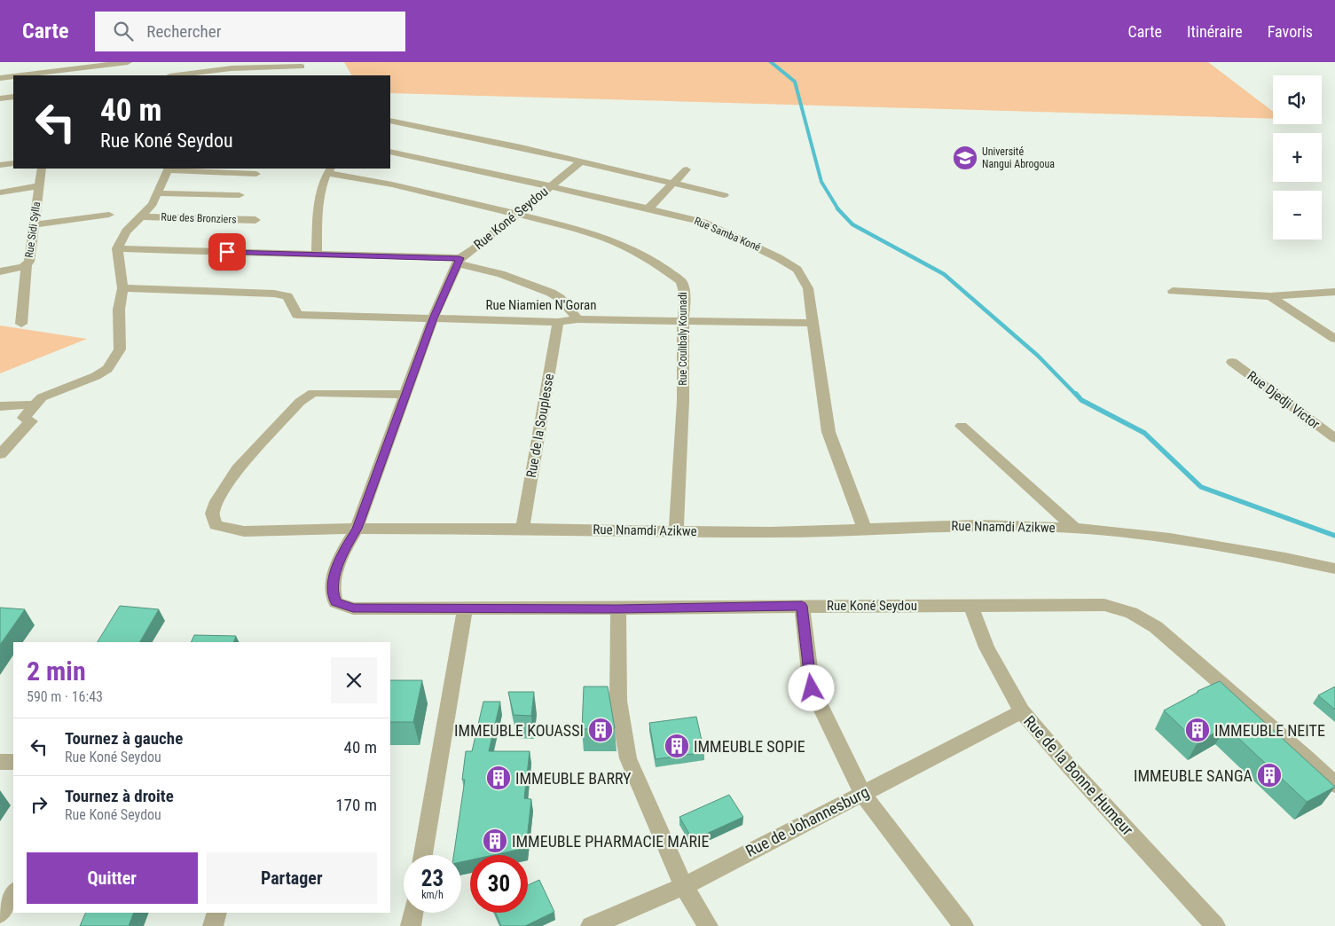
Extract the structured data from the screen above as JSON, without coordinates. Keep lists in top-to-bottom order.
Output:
{
  "streets": {
    "street": [
      "Rue des Bronziers",
      "Rue Koné Seydou",
      "Rue Sidi Sylla",
      "Rue Samba Koné",
      "Rue Niamien N'Goran",
      "Rue Coulibaly Kounadi",
      "Rue Djedji Victor",
      "Rue de la Souplesse",
      "Rue Nnamdi Azikwe",
      "Rue de la Bonne Humeur",
      "Rue de Johannesburg"
    ]
  },
  "crossings": [
    ["Rue Koné Seydou", "Rue Samba Koné"],
    ["Rue Koné Seydou", "Rue Niamien N'Goran"],
    ["Rue Koné Seydou", "Rue Coulibaly Kounadi"],
    ["Rue Koné Seydou", "Rue Nnamdi Azikwe"],
    ["Rue Koné Seydou", "Rue de la Bonne Humeur"],
    ["Rue Samba Koné", "Rue Niamien N'Goran"],
    ["Rue Samba Koné", "Rue Nnamdi Azikwe"],
    ["Rue Niamien N'Goran", "Rue Coulibaly Kounadi"],
    ["Rue Niamien N'Goran", "Rue de la Souplesse"],
    ["Rue Coulibaly Kounadi", "Rue Nnamdi Azikwe"],
    ["Rue de la Souplesse", "Rue Nnamdi Azikwe"],
    ["Rue de la Bonne Humeur", "Rue de Johannesburg"]
  ],
  "places": {
    "school or university": ["Université Nangui Abrogoua"],
    "building": [
      "IMMEUBLE KOUASSI",
      "IMMEUBLE NEITE",
      "IMMEUBLE SOPIE",
      "IMMEUBLE SANGA",
      "IMMEUBLE BARRY",
      "IMMEUBLE PHARMACIE MARIE"
    ]
  },
  "page": {
    "header": "Carte",
    "search": "Rechercher",
    "nav": ["Carte", "Itinéraire", "Favoris"],
    "map_buttons": ["+", "−"],
    "turn": ["40 m", "Rue Koné Seydou"],
    "heading": ["2 min", "590 m · 16:43"],
    "list": [
      {
        "name": "Tournez à gauche",
        "note": "Rue Koné Seydou",
        "value": "40 m"
      },
      {
        "name": "Tournez à droite",
        "note": "Rue Koné Seydou",
        "value": "170 m"
      }
    ],
    "buttons": ["Quitter", "Partager"],
    "speed": "23 km/h",
    "limit": "30"
  }
}
